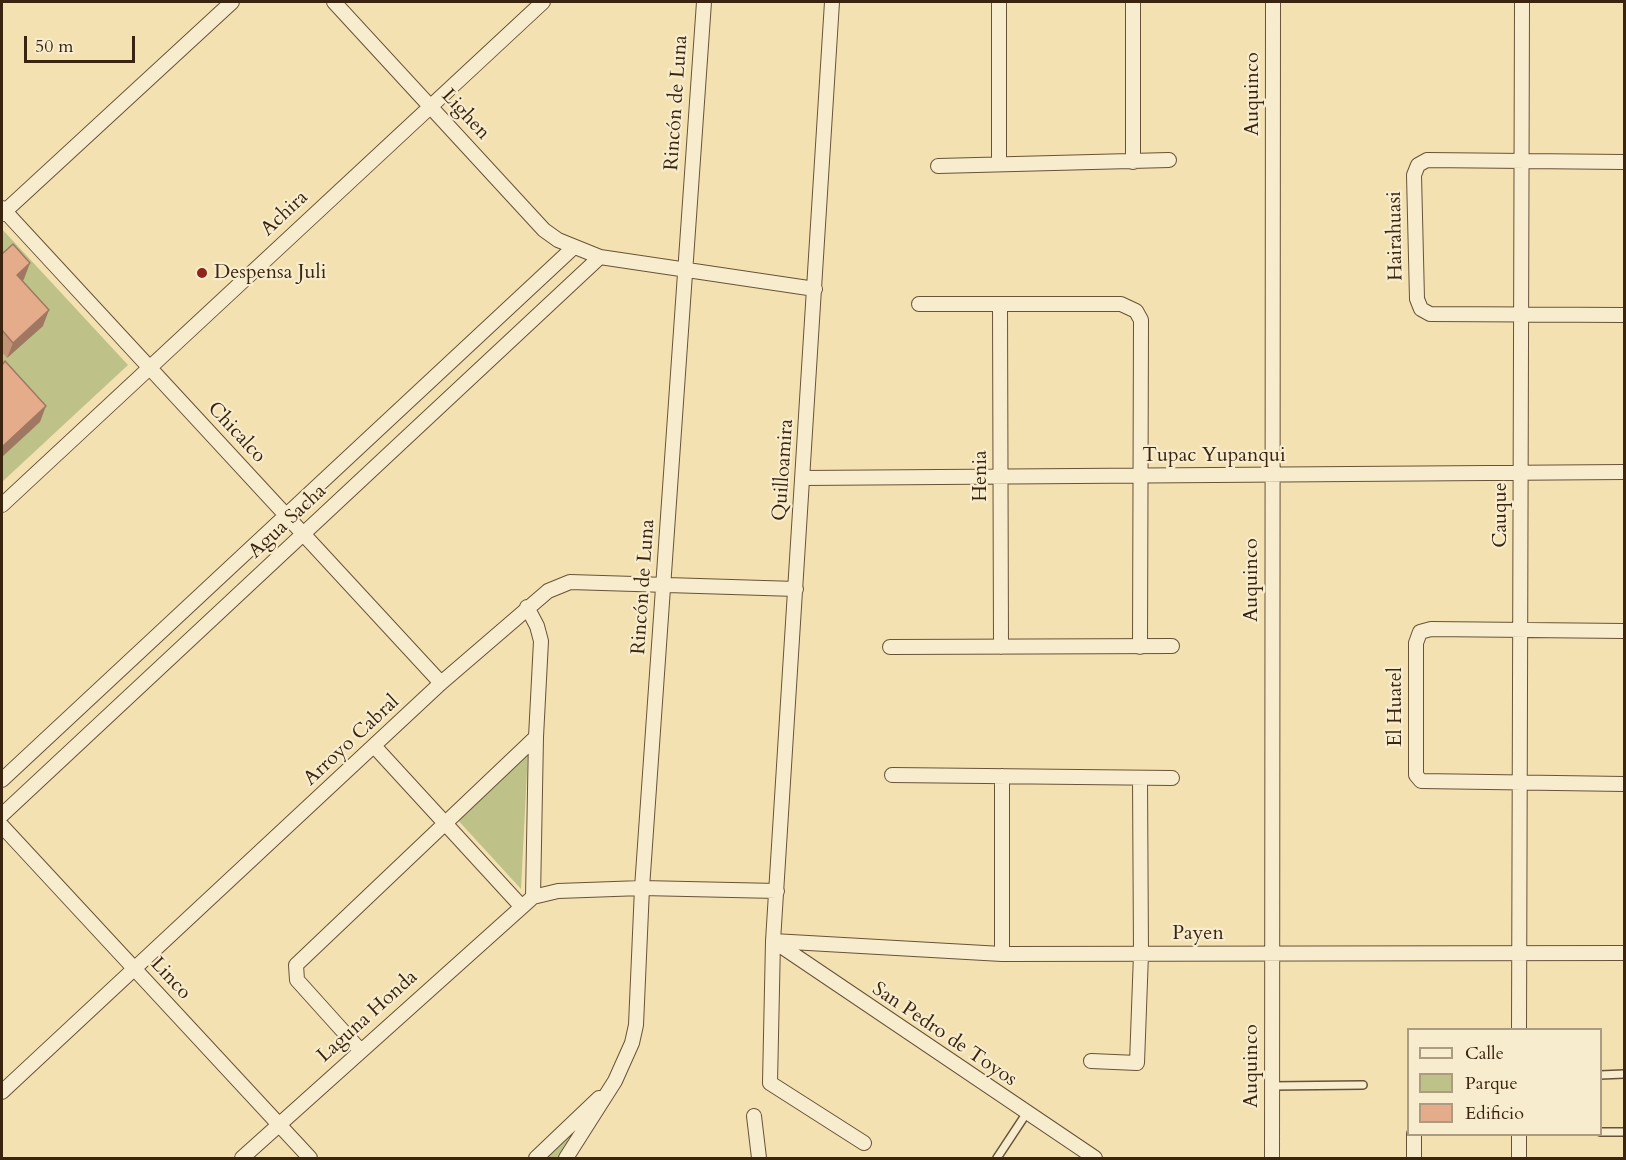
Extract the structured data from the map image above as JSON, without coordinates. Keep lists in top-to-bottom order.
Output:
{
  "streets": {
    "street": [
      "Auquinco",
      "Rincón de Luna",
      "Lighen",
      "Achira",
      "Hairahuasi",
      "Chicalco",
      "Tupac Yupanqui",
      "Quilloamira",
      "Henia",
      "Cauque",
      "Agua Sacha",
      "El Huatel",
      "Arroyo Cabral",
      "Payen",
      "Linco",
      "Laguna Honda",
      "San Pedro de Toyos"
    ]
  },
  "crossings": [
    ["Auquinco", "Tupac Yupanqui"],
    ["Auquinco", "Payen"],
    ["Rincón de Luna", "Arroyo Cabral"],
    ["Lighen", "Achira"],
    ["Lighen", "Agua Sacha"],
    ["Achira", "Chicalco"],
    ["Hairahuasi", "Cauque"],
    ["Chicalco", "Agua Sacha"],
    ["Chicalco", "Arroyo Cabral"],
    ["Tupac Yupanqui", "Quilloamira"],
    ["Tupac Yupanqui", "Henia"],
    ["Tupac Yupanqui", "Cauque"],
    ["Quilloamira", "Arroyo Cabral"],
    ["Quilloamira", "Payen"],
    ["Quilloamira", "San Pedro de Toyos"],
    ["Cauque", "El Huatel"],
    ["Cauque", "Payen"],
    ["Arroyo Cabral", "Linco"],
    ["Payen", "San Pedro de Toyos"],
    ["Linco", "Laguna Honda"]
  ],
  "places": ["Despensa Juli"],
  "legend": ["Calle", "Parque", "Edificio"],
  "scale_bar": "50 m"
}
